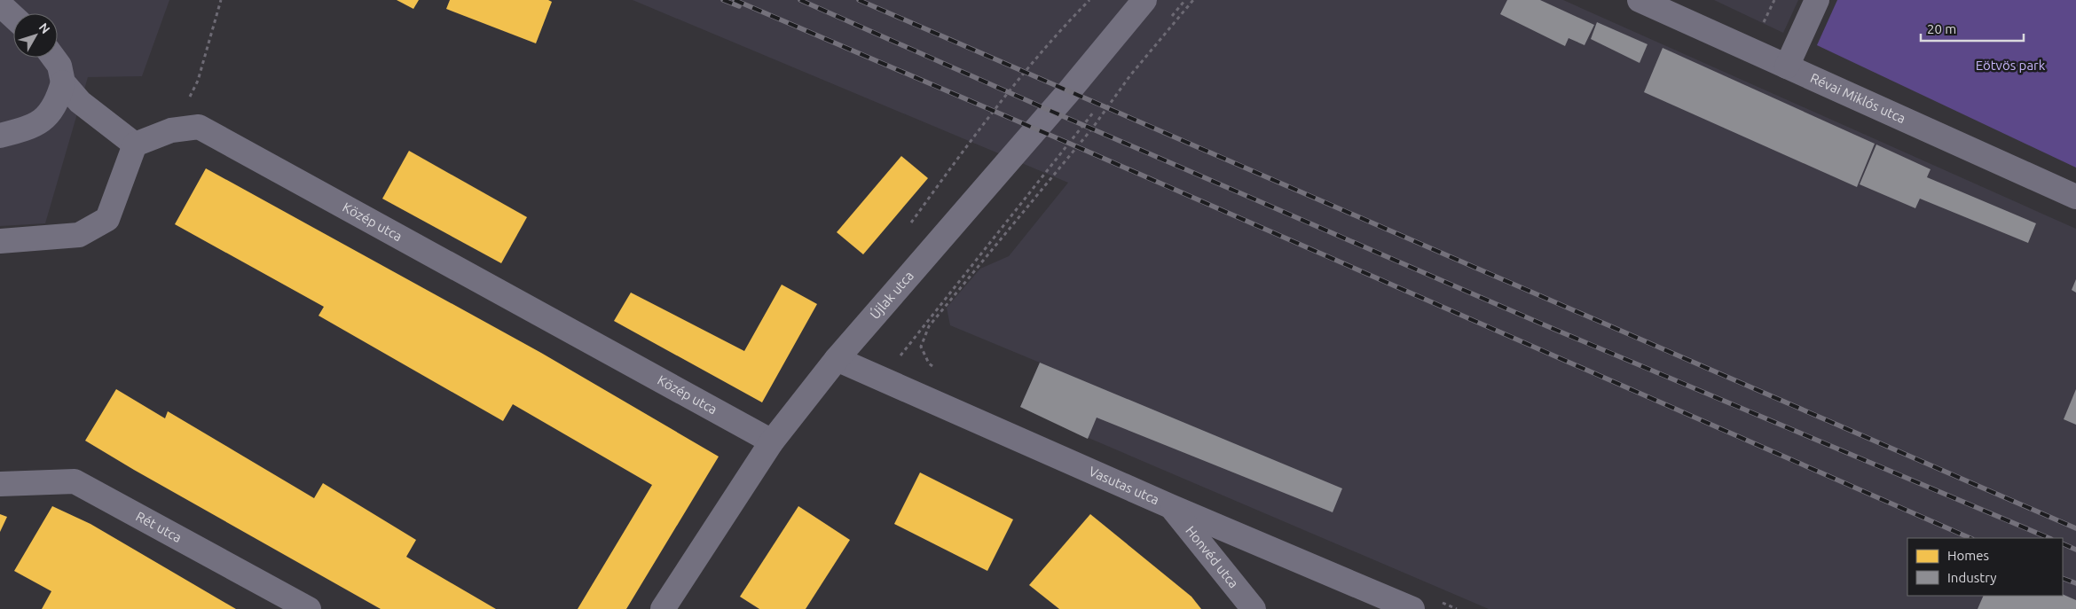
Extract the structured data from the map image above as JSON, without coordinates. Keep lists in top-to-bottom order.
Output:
{
  "streets": {
    "street": [
      "Révai Miklós utca",
      "Közép utca",
      "Újlak utca",
      "Vasutas utca",
      "Rét utca",
      "Honvéd utca"
    ]
  },
  "crossings": [
    ["Közép utca", "Újlak utca"],
    ["Újlak utca", "Vasutas utca"],
    ["Vasutas utca", "Honvéd utca"]
  ],
  "parks": ["Eötvös park"],
  "legend": ["Homes", "Industry"],
  "scale_bar": "20 m",
  "north": "top right"
}
